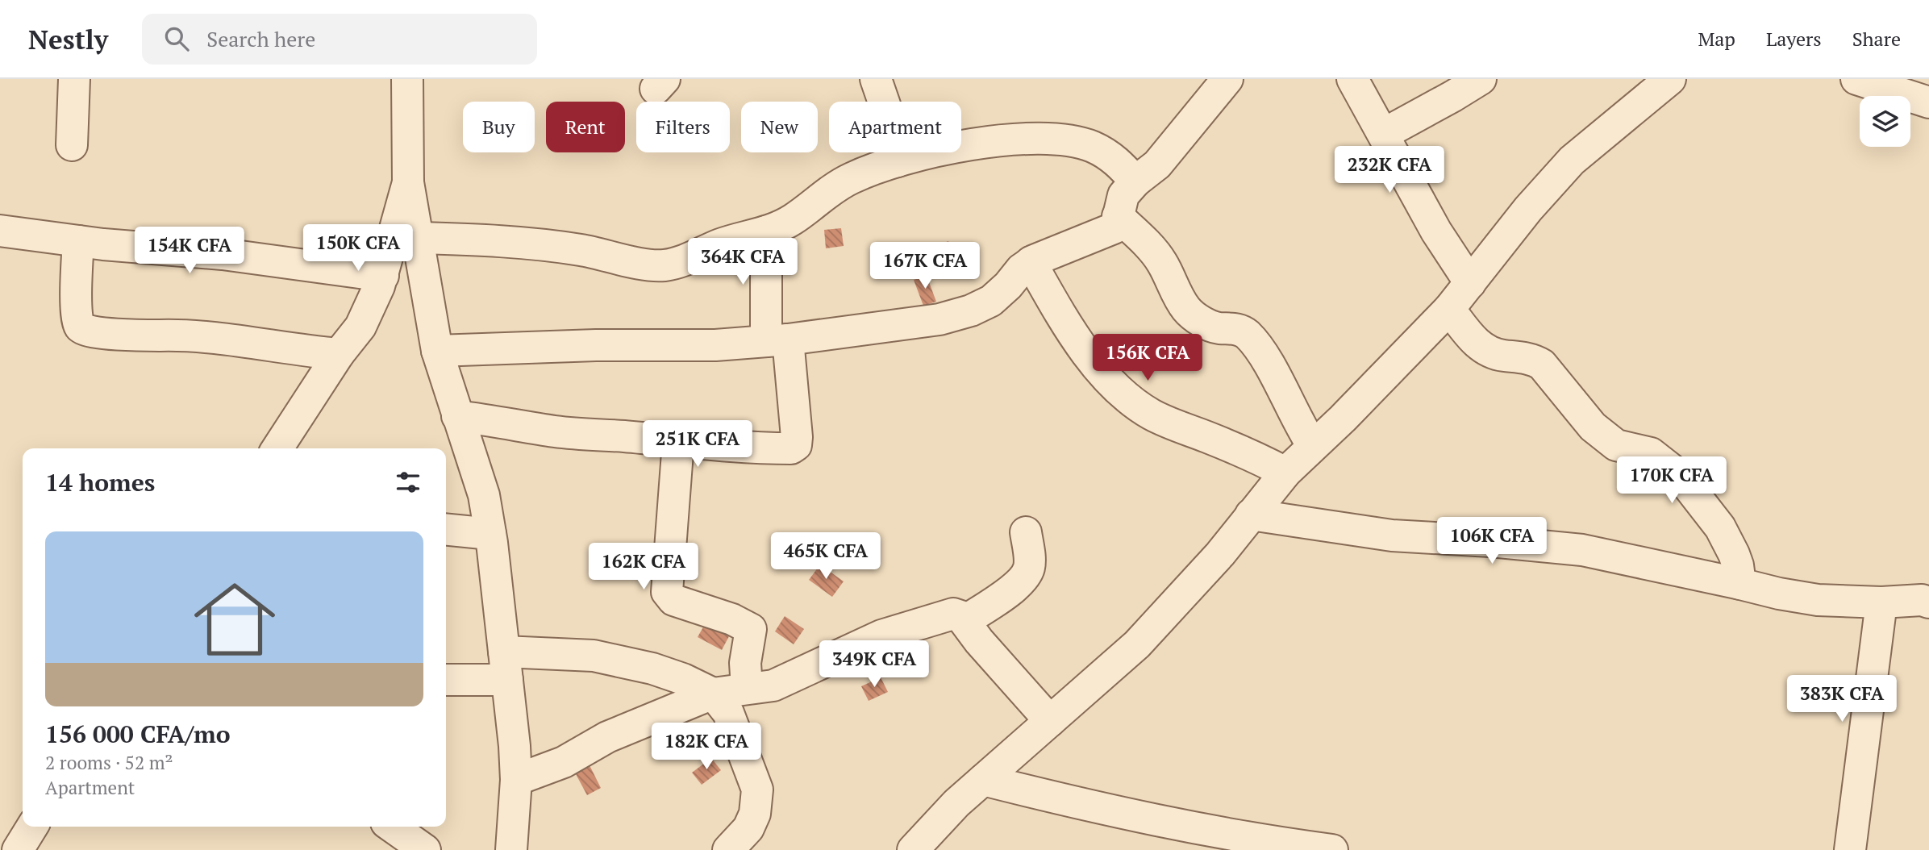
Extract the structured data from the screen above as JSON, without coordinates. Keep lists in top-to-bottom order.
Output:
{
  "page": {
    "header": "Nestly",
    "search": "Search here",
    "nav": ["Map", "Layers", "Share"],
    "chip": [
      "Buy",
      "Rent",
      "Filters",
      "New",
      "Apartment"
    ],
    "price": [
      "232K CFA",
      "150K CFA",
      "154K CFA",
      "364K CFA",
      "167K CFA",
      "156K CFA",
      "251K CFA",
      "170K CFA",
      "106K CFA",
      "465K CFA",
      "162K CFA",
      "349K CFA",
      "383K CFA",
      "182K CFA"
    ],
    "heading": "14 homes",
    "list": [
      {
        "name": "156 000 CFA/mo",
        "note": "2 rooms · 52 m² · Apartment"
      }
    ]
  }
}
